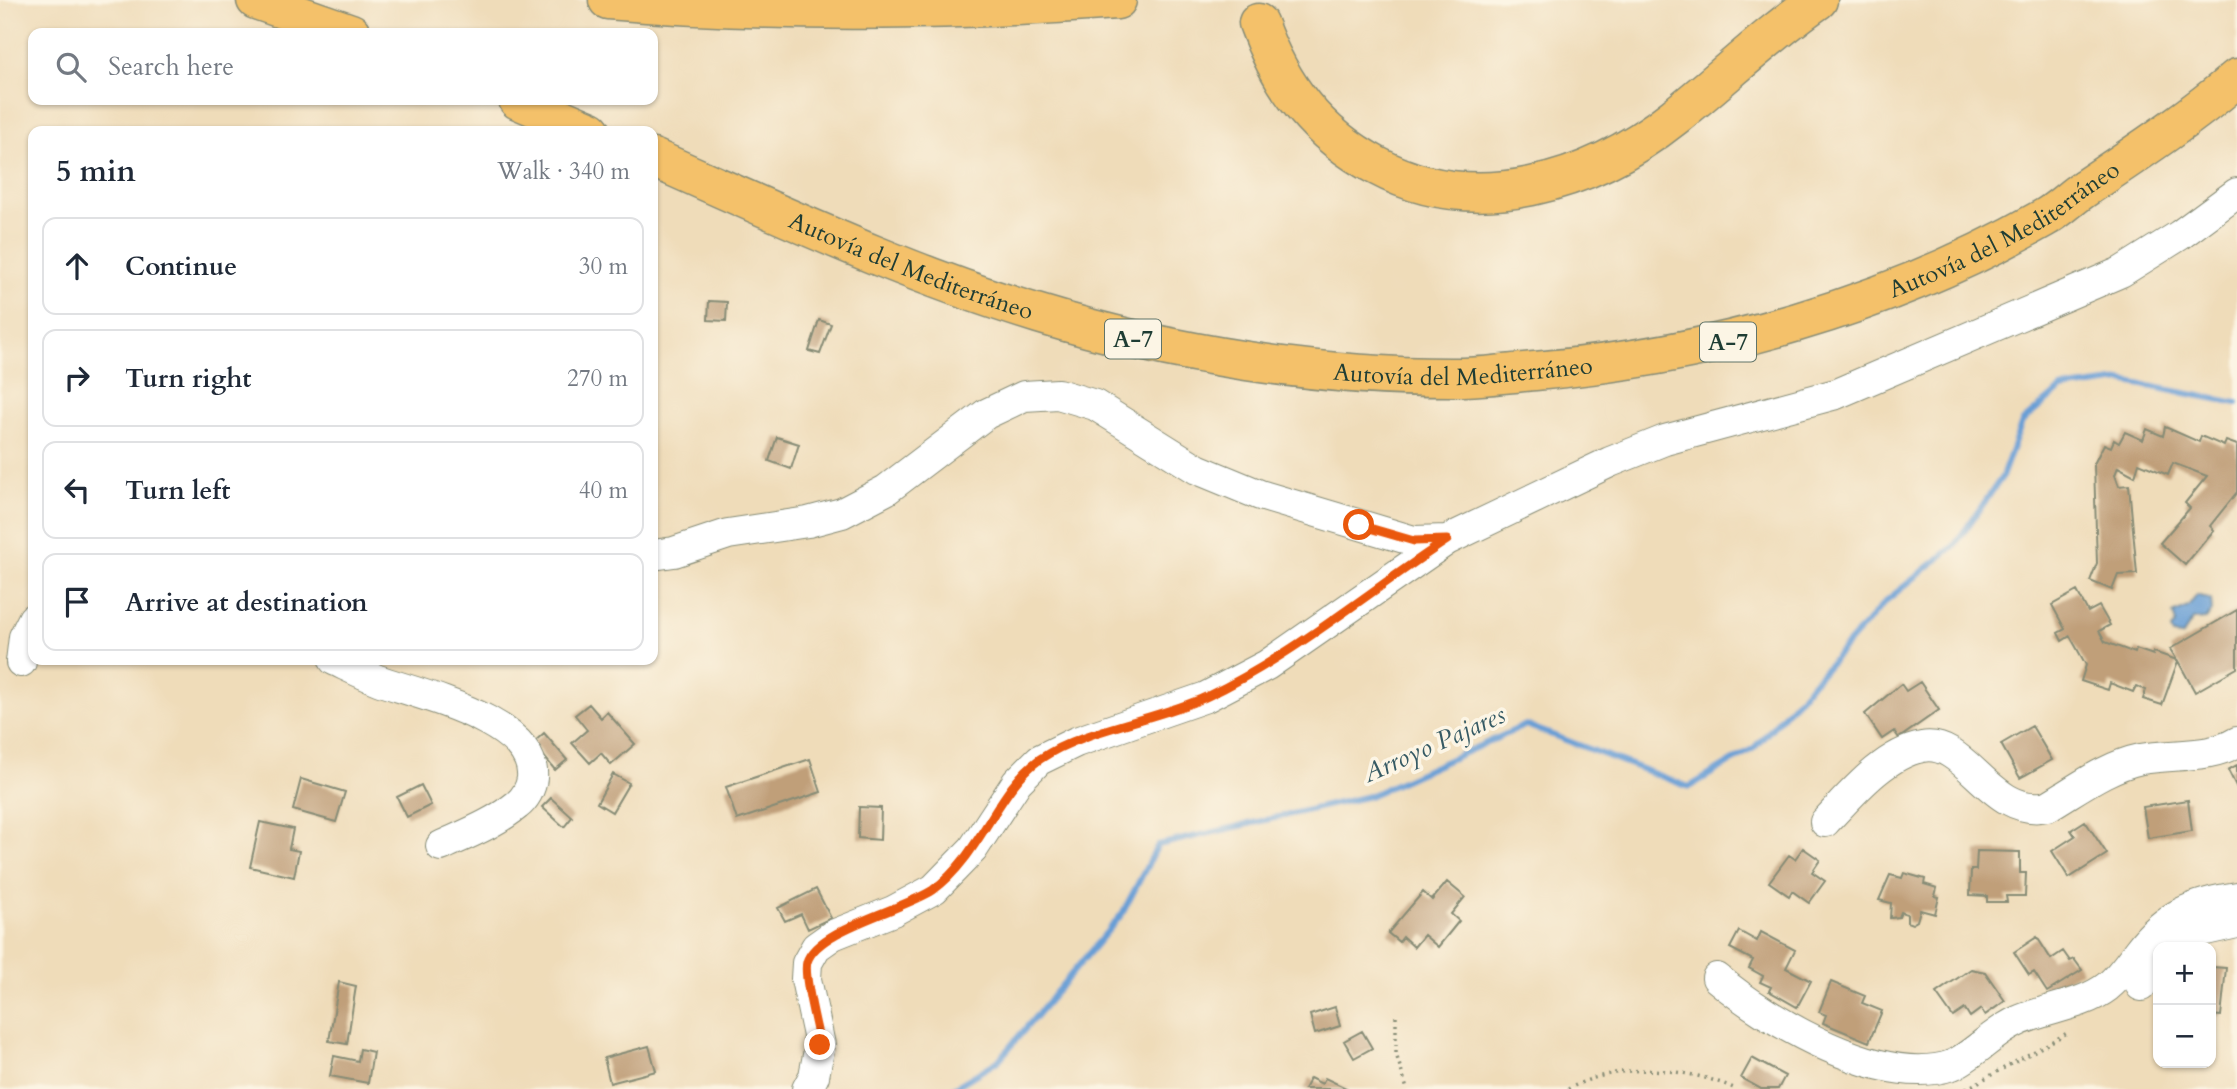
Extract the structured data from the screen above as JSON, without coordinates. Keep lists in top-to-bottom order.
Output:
{
  "streets": {
    "highway": ["Autovía del Mediterráneo", "A-7"]
  },
  "water": ["Arroyo Pajares"],
  "page": {
    "search": "Search here",
    "heading": ["5 min", "Walk · 340 m"],
    "list": [
      ["Continue", "30 m"],
      ["Turn right", "270 m"],
      ["Turn left", "40 m"],
      "Arrive at destination"
    ],
    "map_buttons": ["+", "−"]
  }
}
